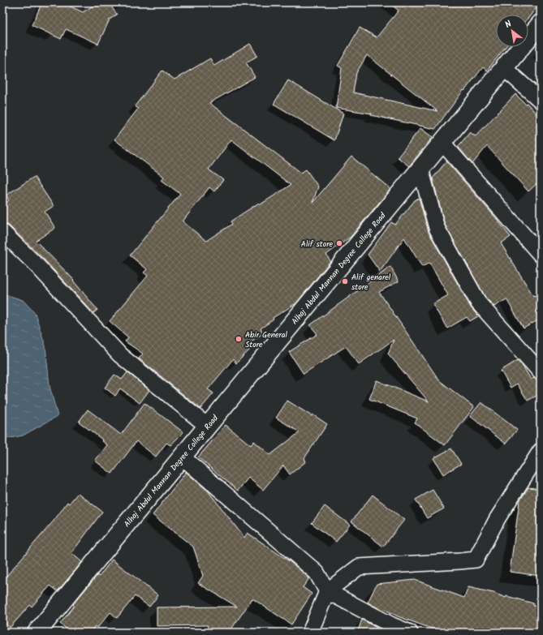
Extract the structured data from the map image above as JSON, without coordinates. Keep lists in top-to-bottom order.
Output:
{
  "streets": {
    "street": ["Alhaj Abdul Mannan Degree College Road"]
  },
  "places": ["Alif store", "Alif genarel store", "Abir General Store"],
  "north": "top left"
}
